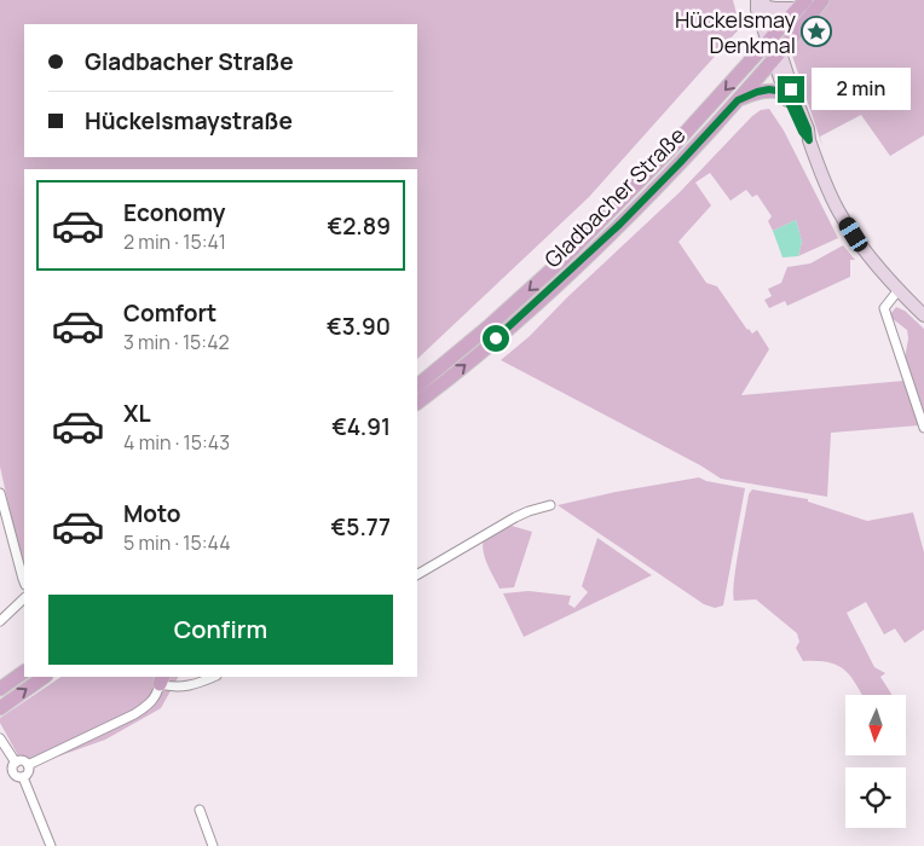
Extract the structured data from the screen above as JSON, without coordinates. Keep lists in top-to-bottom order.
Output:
{
  "streets": {
    "main road": ["Gladbacher Straße"]
  },
  "places": {
    "place": ["Hückelsmay Denkmal"]
  },
  "north": "bottom",
  "page": {
    "banner": ["Gladbacher Straße", "Hückelsmaystraße"],
    "bubble": "2 min",
    "list": [
      {
        "name": "Economy",
        "note": "2 min · 15:41",
        "value": "€2.89"
      },
      {
        "name": "Comfort",
        "note": "3 min · 15:42",
        "value": "€3.90"
      },
      {
        "name": "XL",
        "note": "4 min · 15:43",
        "value": "€4.91"
      },
      {
        "name": "Moto",
        "note": "5 min · 15:44",
        "value": "€5.77"
      }
    ],
    "buttons": "Confirm"
  }
}
